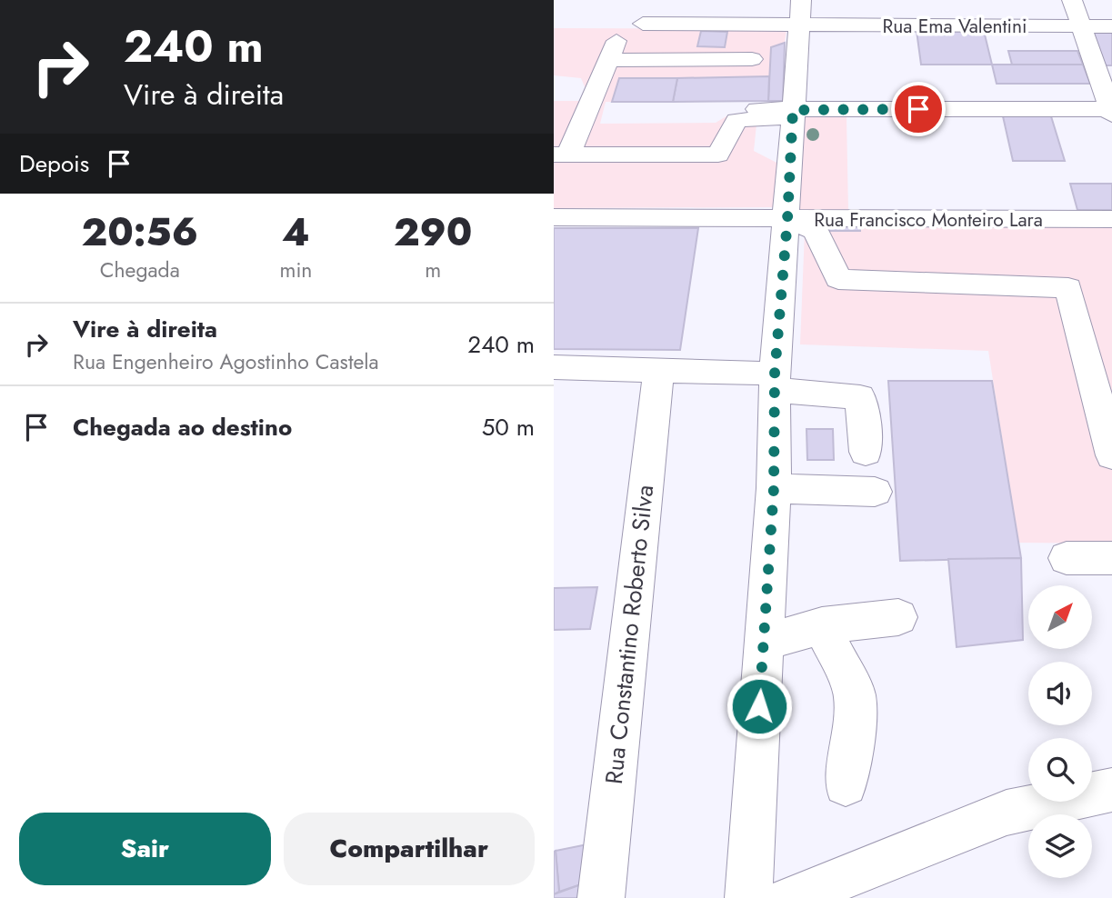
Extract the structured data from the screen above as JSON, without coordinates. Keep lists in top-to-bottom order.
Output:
{
  "streets": {
    "street": ["Rua Ema Valentini", "Rua Francisco Monteiro Lara", "Rua Constantino Roberto Silva"]
  },
  "north": "top right",
  "page": {
    "turn": ["240 m", "Vire à direita"],
    "then": "Depois",
    "eta": [
      "20:56",
      "Chegada",
      "4",
      "min",
      "290",
      "m"
    ],
    "list": [
      {
        "name": "Vire à direita",
        "note": "Rua Engenheiro Agostinho Castela",
        "value": "240 m"
      },
      {
        "name": "Chegada ao destino",
        "value": "50 m"
      }
    ],
    "buttons": ["Sair", "Compartilhar"]
  }
}
